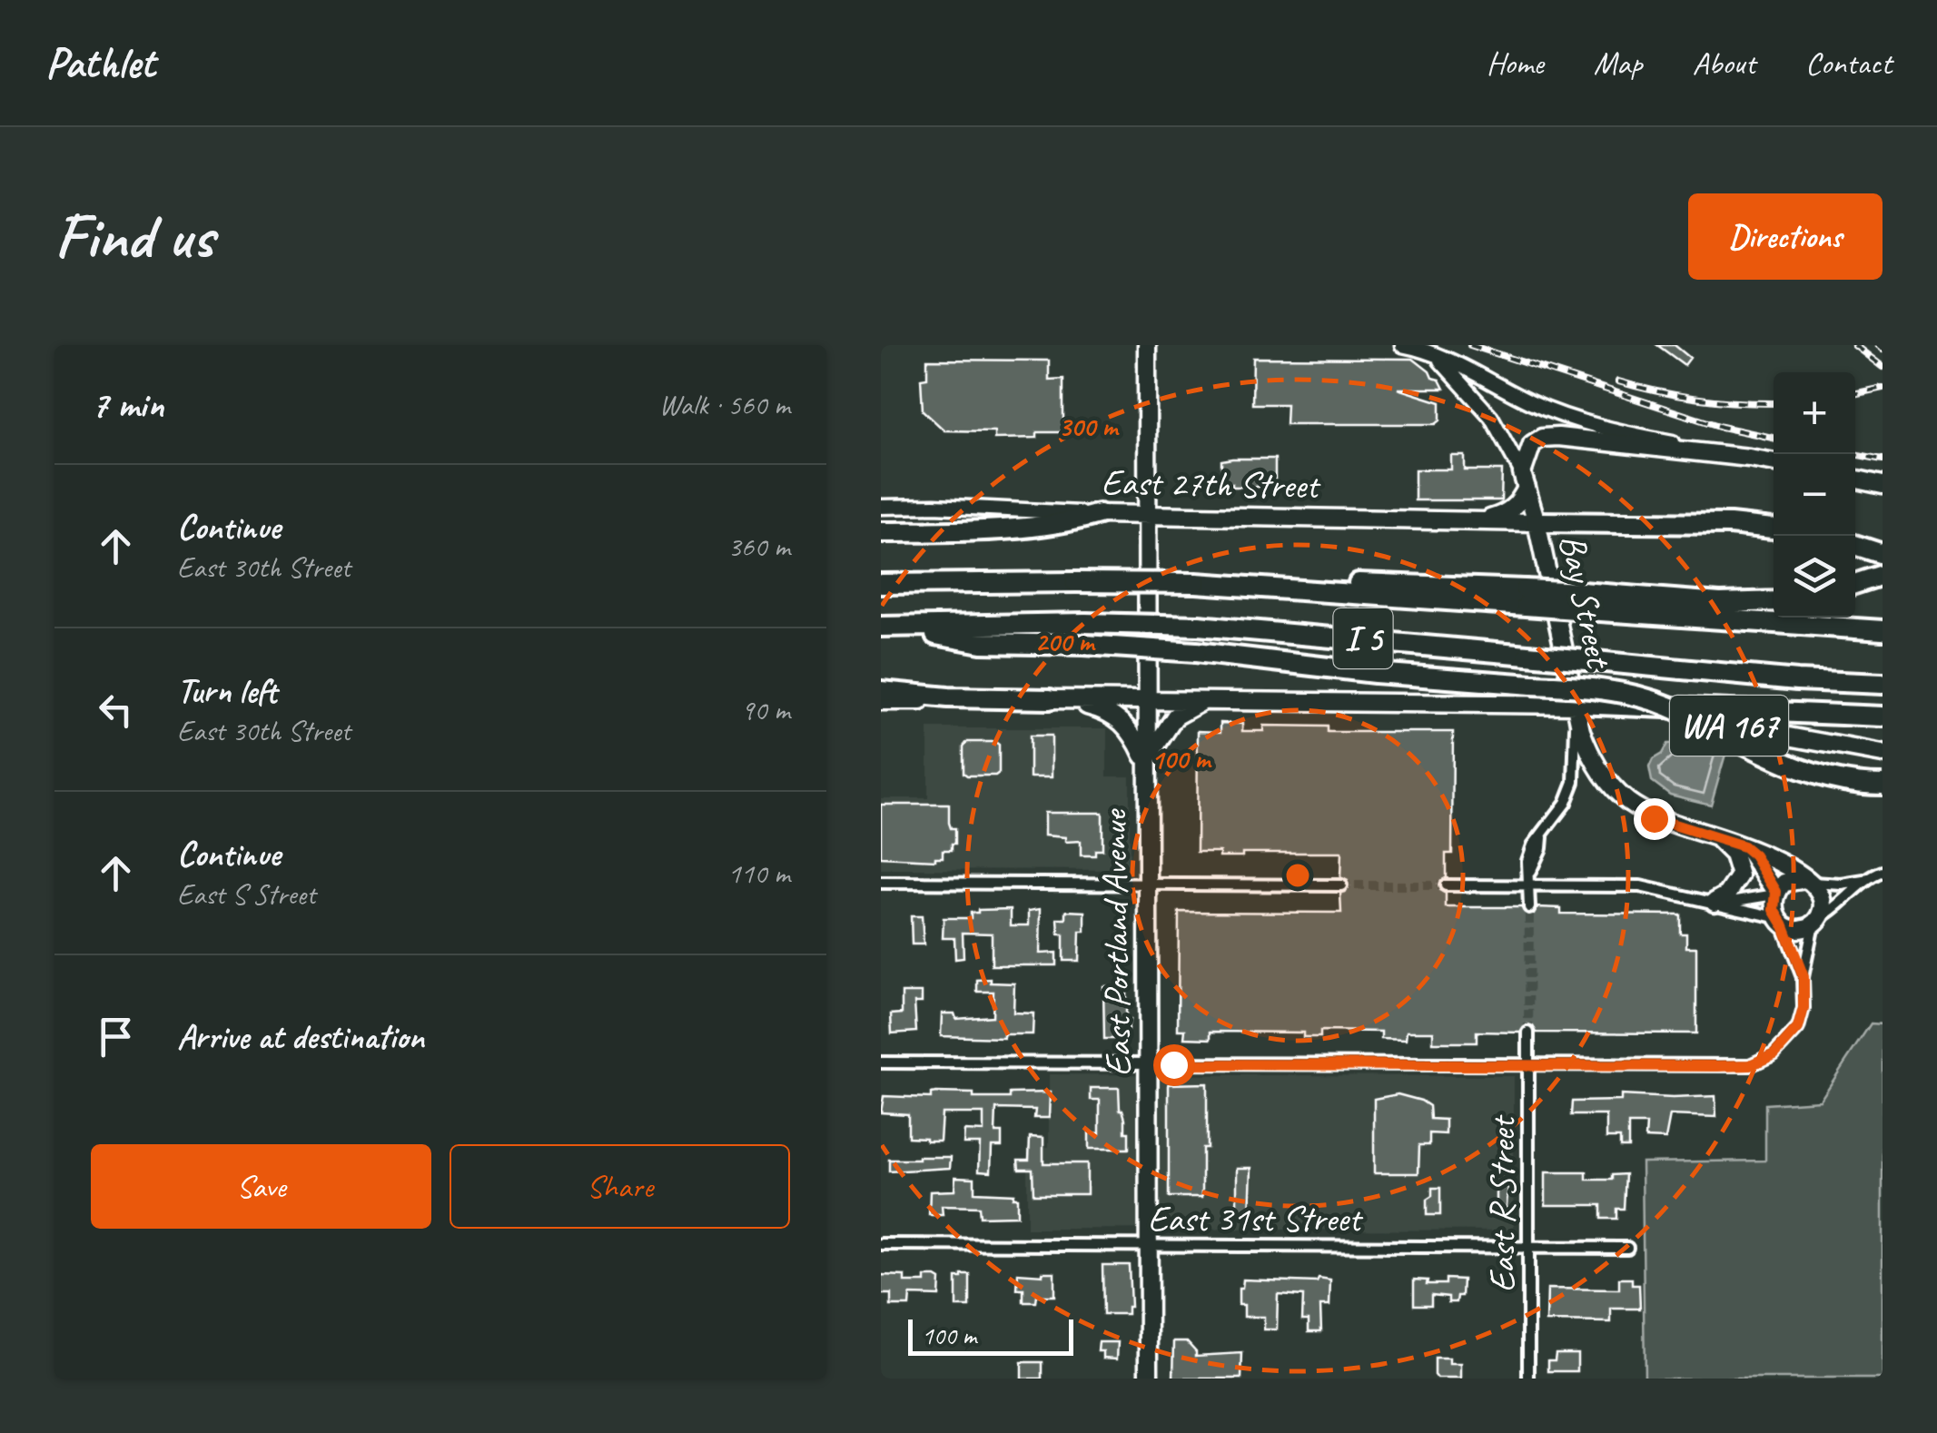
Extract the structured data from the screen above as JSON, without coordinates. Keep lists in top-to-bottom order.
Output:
{
  "streets": {
    "highway": ["I 5"],
    "main road": [
      "East 27th Street",
      "Bay Street",
      "WA 167",
      "East Portland Avenue"
    ],
    "street": ["East R Street", "East 31st Street"]
  },
  "crossings": [
    ["East 27th Street", "Bay Street"],
    ["East 27th Street", "East Portland Avenue"],
    ["East Portland Avenue", "East 31st Street"],
    ["East R Street", "East 31st Street"]
  ],
  "scale_bar": "100 m",
  "page": {
    "header": "Pathlet",
    "nav": [
      "Home",
      "Map",
      "About",
      "Contact"
    ],
    "buttons": [
      "Directions",
      ["Save", "Share"]
    ],
    "title": "Find us",
    "heading": ["7 min", "Walk · 560 m"],
    "map_buttons": ["+", "−"],
    "list": [
      ["Continue", "East 30th Street", "360 m"],
      ["Turn left", "East 30th Street", "90 m"],
      ["Continue", "East S Street", "110 m"],
      "Arrive at destination"
    ],
    "scale": "100 m"
  },
  "rings": ["300 m", "200 m", "100 m"]
}
